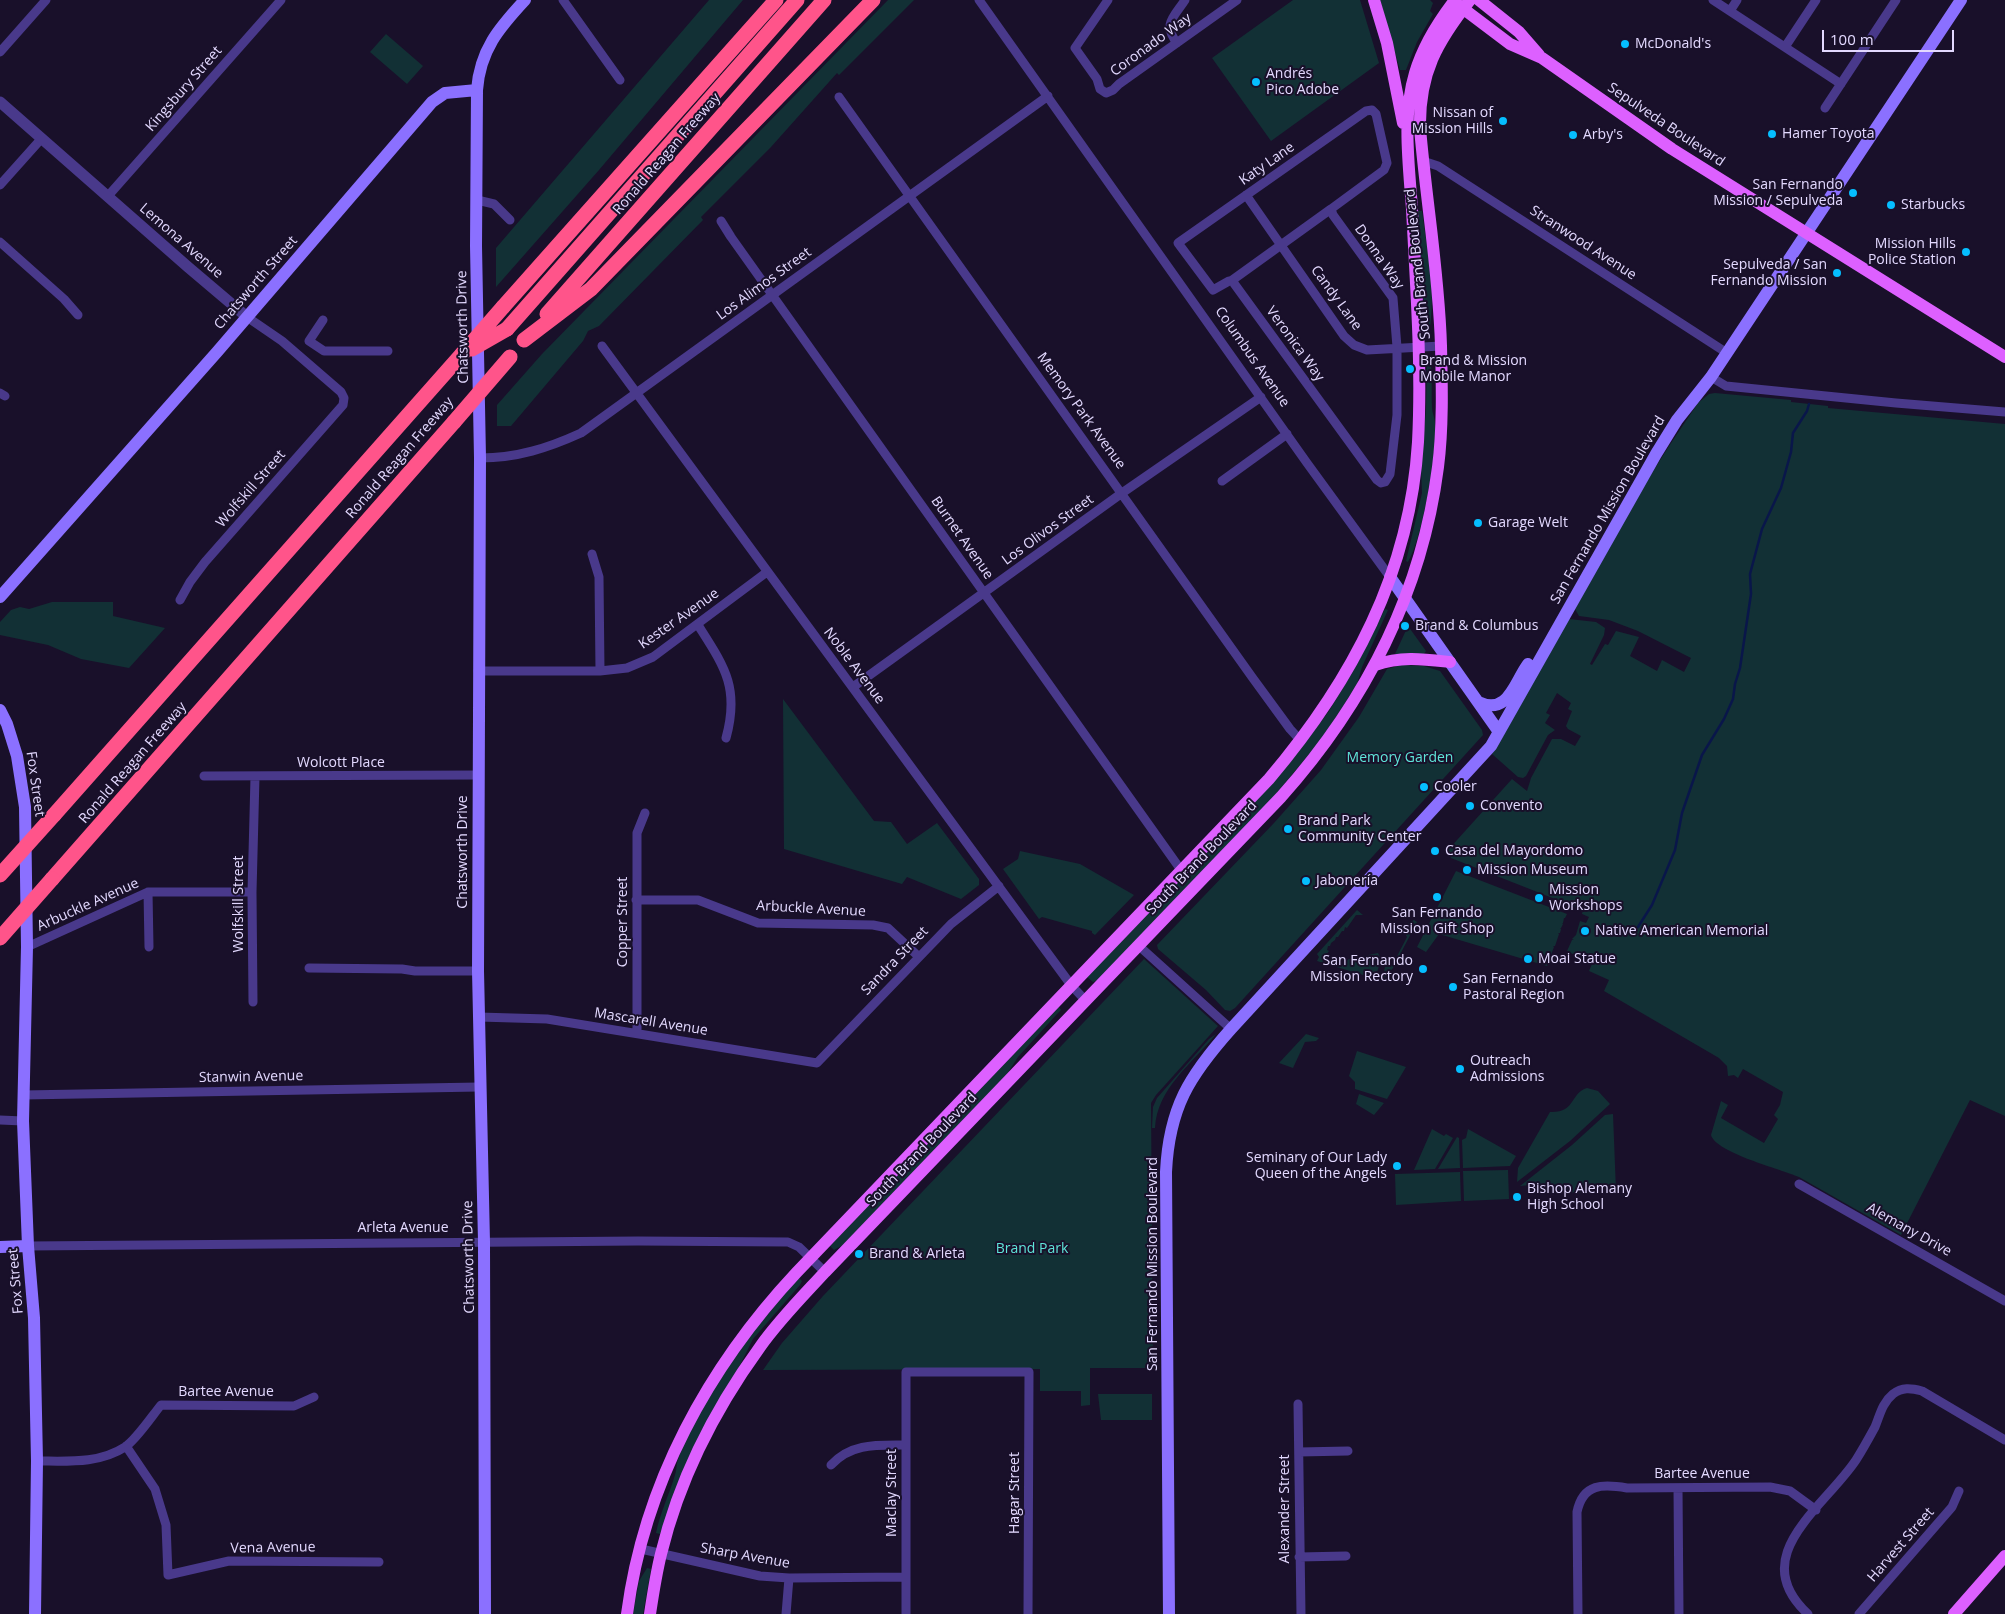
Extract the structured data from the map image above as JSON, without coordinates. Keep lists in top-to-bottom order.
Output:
{
  "streets": {
    "highway": ["Ronald Reagan Freeway"],
    "main road": [
      "Sepulveda Boulevard",
      "South Brand Boulevard",
      "Chatsworth Street",
      "Chatsworth Drive",
      "Columbus Avenue",
      "San Fernando Mission Boulevard",
      "Fox Street",
      "Arleta Avenue"
    ],
    "street": [
      "Coronado Way",
      "Kingsbury Street",
      "Katy Lane",
      "Lemona Avenue",
      "Stranwood Avenue",
      "Donna Way",
      "Los Alimos Street",
      "Candy Lane",
      "Veronica Way",
      "Memory Park Avenue",
      "Wolfskill Street",
      "Los Olivos Street",
      "Burnet Avenue",
      "Kester Avenue",
      "Noble Avenue",
      "Wolcott Place",
      "Arbuckle Avenue",
      "Copper Street",
      "Sandra Street",
      "Mascarell Avenue",
      "Stanwin Avenue",
      "Alemany Drive",
      "Bartee Avenue",
      "Maclay Street",
      "Hagar Street",
      "Alexander Street",
      "Harvest Street",
      "Vena Avenue",
      "Sharp Avenue"
    ]
  },
  "crossings": [
    ["Kingsbury Street", "Lemona Avenue"],
    ["Sepulveda Boulevard", "South Brand Boulevard"],
    ["Sepulveda Boulevard", "San Fernando Mission Boulevard"],
    ["Katy Lane", "Donna Way"],
    ["Katy Lane", "Candy Lane"],
    ["Katy Lane", "Veronica Way"],
    ["Lemona Avenue", "Chatsworth Street"],
    ["Lemona Avenue", "Wolfskill Street"],
    ["Stranwood Avenue", "South Brand Boulevard"],
    ["Stranwood Avenue", "San Fernando Mission Boulevard"],
    ["Donna Way", "Candy Lane"],
    ["Donna Way", "Veronica Way"],
    ["South Brand Boulevard", "Candy Lane"],
    ["South Brand Boulevard", "Columbus Avenue"],
    ["South Brand Boulevard", "Memory Park Avenue"],
    ["South Brand Boulevard", "Burnet Avenue"],
    ["South Brand Boulevard", "Noble Avenue"],
    ["South Brand Boulevard", "Arleta Avenue"],
    ["South Brand Boulevard", "Sharp Avenue"],
    ["Chatsworth Street", "Chatsworth Drive"],
    ["Los Alimos Street", "Chatsworth Drive"],
    ["Los Alimos Street", "Columbus Avenue"],
    ["Los Alimos Street", "Memory Park Avenue"],
    ["Los Alimos Street", "Burnet Avenue"],
    ["Los Alimos Street", "Noble Avenue"],
    ["Chatsworth Drive", "Kester Avenue"],
    ["Chatsworth Drive", "Wolcott Place"],
    ["Chatsworth Drive", "Mascarell Avenue"],
    ["Chatsworth Drive", "Stanwin Avenue"],
    ["Chatsworth Drive", "Arleta Avenue"],
    ["Columbus Avenue", "San Fernando Mission Boulevard"],
    ["Columbus Avenue", "Los Olivos Street"],
    ["Memory Park Avenue", "Los Olivos Street"],
    ["Wolfskill Street", "Wolcott Place"],
    ["Wolfskill Street", "Arbuckle Avenue"],
    ["Los Olivos Street", "Burnet Avenue"],
    ["Los Olivos Street", "Noble Avenue"],
    ["Kester Avenue", "Noble Avenue"],
    ["Noble Avenue", "Sandra Street"],
    ["Fox Street", "Arbuckle Avenue"],
    ["Fox Street", "Stanwin Avenue"],
    ["Fox Street", "Arleta Avenue"],
    ["Fox Street", "Bartee Avenue"],
    ["Arbuckle Avenue", "Copper Street"],
    ["Arbuckle Avenue", "Sandra Street"],
    ["Copper Street", "Mascarell Avenue"],
    ["Sandra Street", "Mascarell Avenue"],
    ["Bartee Avenue", "Vena Avenue"],
    ["Maclay Street", "Hagar Street"],
    ["Maclay Street", "Sharp Avenue"]
  ],
  "parks": ["Memory Garden", "Brand Park"],
  "places": [
    "McDonald's",
    "Andrés Pico Adobe",
    "Nissan of Mission Hills",
    "Hamer Toyota",
    "Arby's",
    "San Fernando Mission / Sepulveda",
    "Starbucks",
    "Mission Hills Police Station",
    "Sepulveda / San Fernando Mission",
    "Brand & Mission Mobile Manor",
    "Garage Welt",
    "Brand & Columbus",
    "Cooler",
    "Convento",
    "Brand Park Community Center",
    "Casa del Mayordomo",
    "Mission Museum",
    "Jabonería",
    "San Fernando Mission Gift Shop",
    "Mission Workshops",
    "Native American Memorial",
    "Moai Statue",
    "San Fernando Mission Rectory",
    "San Fernando Pastoral Region",
    "Outreach Admissions",
    "Seminary of Our Lady Queen of the Angels",
    "Bishop Alemany High School",
    "Brand & Arleta"
  ],
  "scale_bar": "100 m"
}
